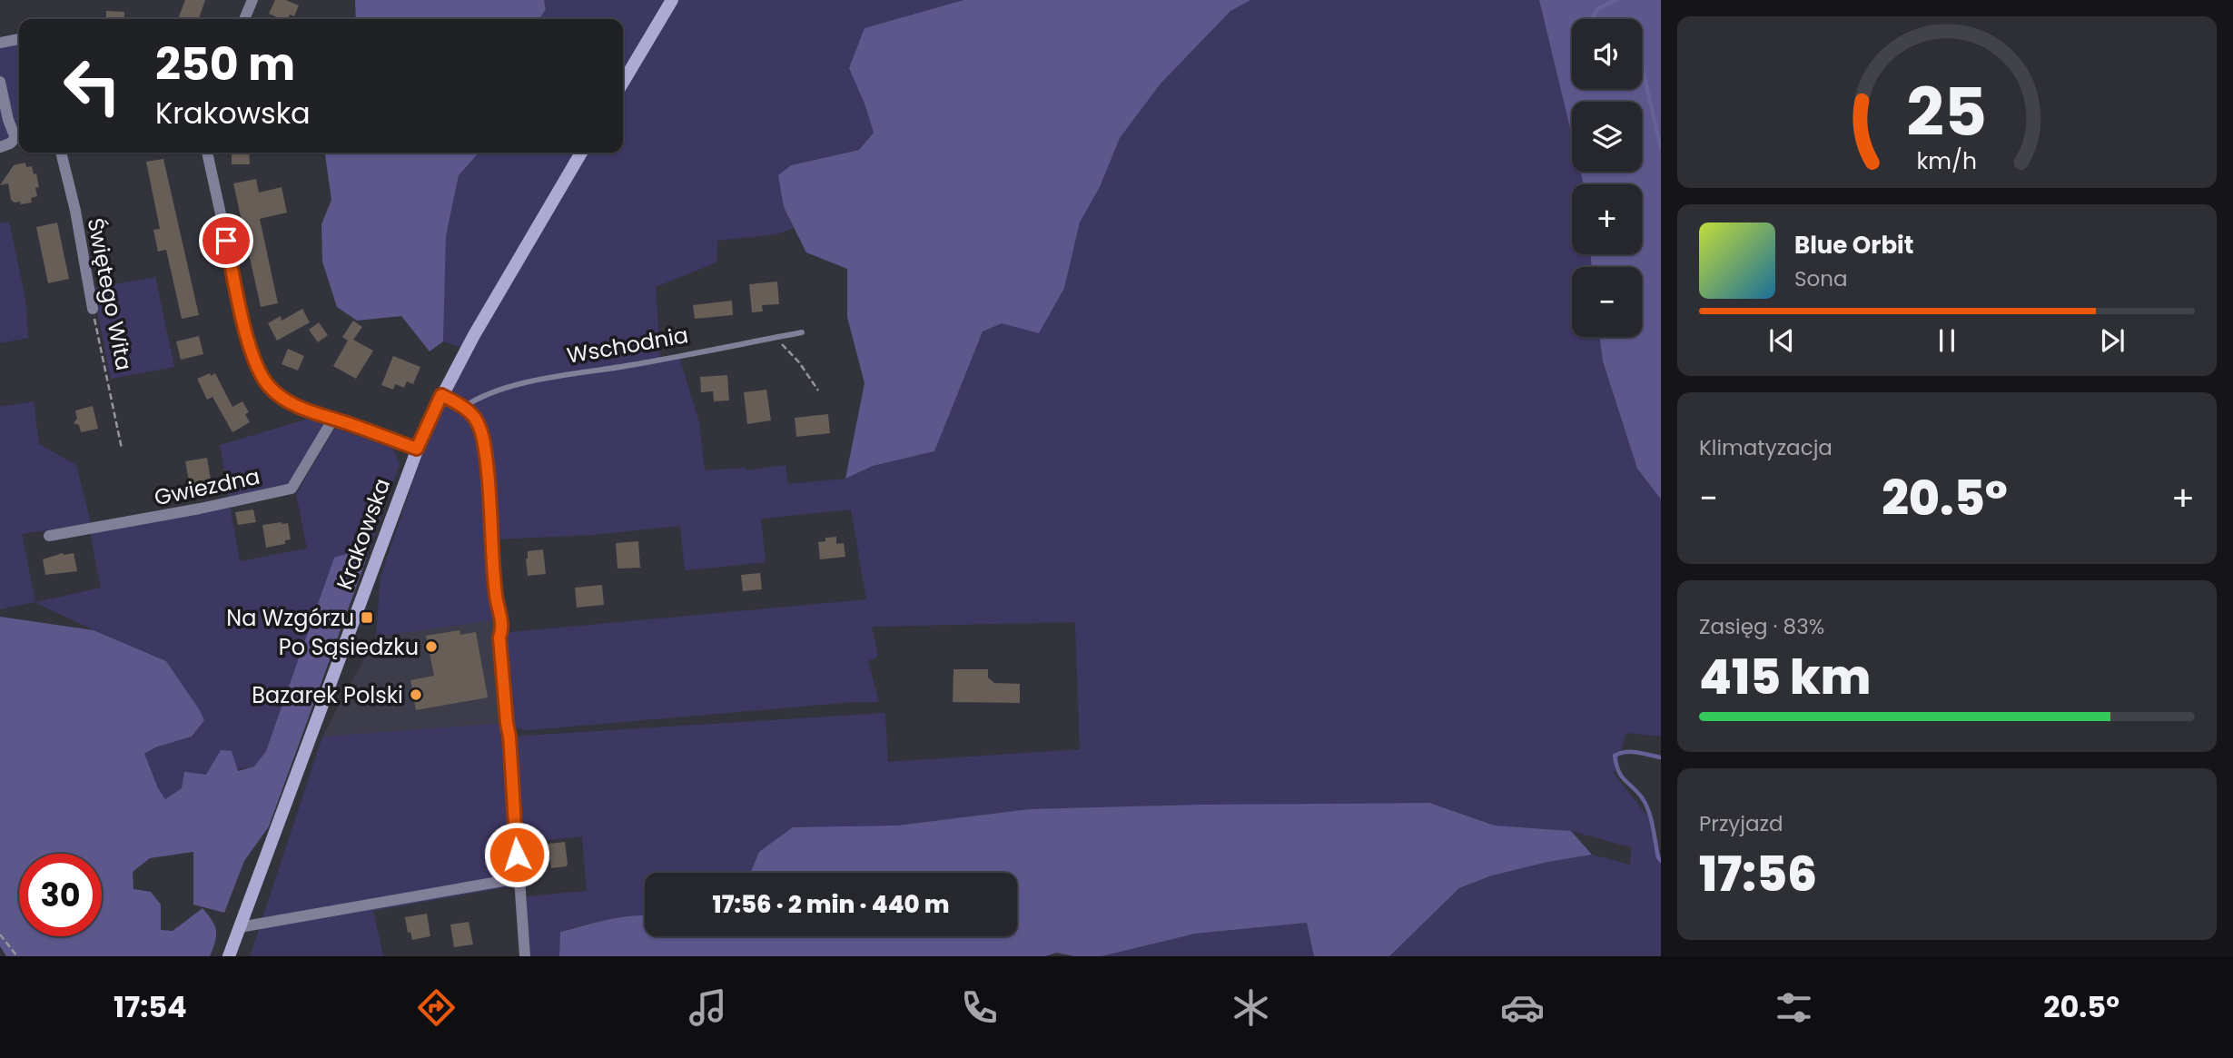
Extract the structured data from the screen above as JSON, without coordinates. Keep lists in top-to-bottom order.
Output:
{
  "streets": {
    "main road": ["Krakowska"],
    "street": ["Świętego Wita", "Gwiezdna"],
    "lane": ["Wschodnia"]
  },
  "places": {
    "transit": ["Na Wzgórzu"],
    "other": ["Po Sąsiedzku", "Bazarek Polski"]
  },
  "page": {
    "map_buttons": ["+", "−"],
    "turn": ["250 m", "Krakowska"],
    "song": ["Blue Orbit", "Sona"],
    "tile": [
      "Klimatyzacja",
      ["Zasięg · 83%", "415 km"],
      ["Przyjazd", "17:56"]
    ],
    "heat": ["−", "20.5°", "+"],
    "limit": "30",
    "trip": "17:56 · 2 min · 440 m",
    "tabs": ["17:54", "20.5°"],
    "gauge": ["25", "km/h"]
  }
}
